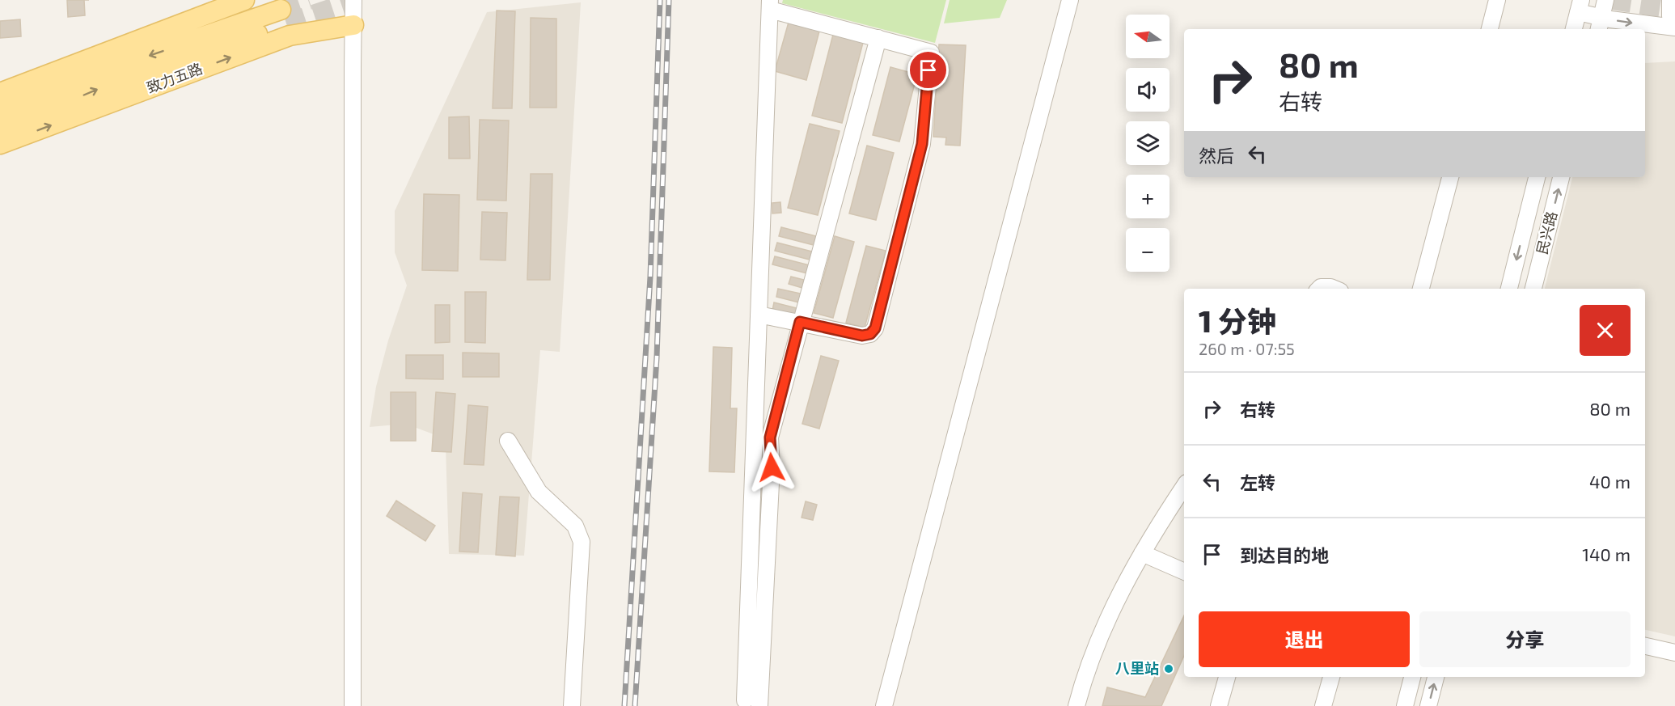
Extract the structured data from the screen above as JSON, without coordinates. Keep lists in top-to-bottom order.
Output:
{
  "streets": {
    "main road": ["致力五路"],
    "street": ["民兴路"]
  },
  "places": ["八里站"],
  "north": "left",
  "page": {
    "map_buttons": ["+", "−"],
    "turn": ["80 m", "右转"],
    "then": "然后",
    "heading": ["1 分钟", "260 m · 07:55"],
    "list": [
      {
        "name": "右转",
        "value": "80 m"
      },
      {
        "name": "左转",
        "value": "40 m"
      },
      {
        "name": "到达目的地",
        "value": "140 m"
      }
    ],
    "buttons": ["退出", "分享"]
  }
}
